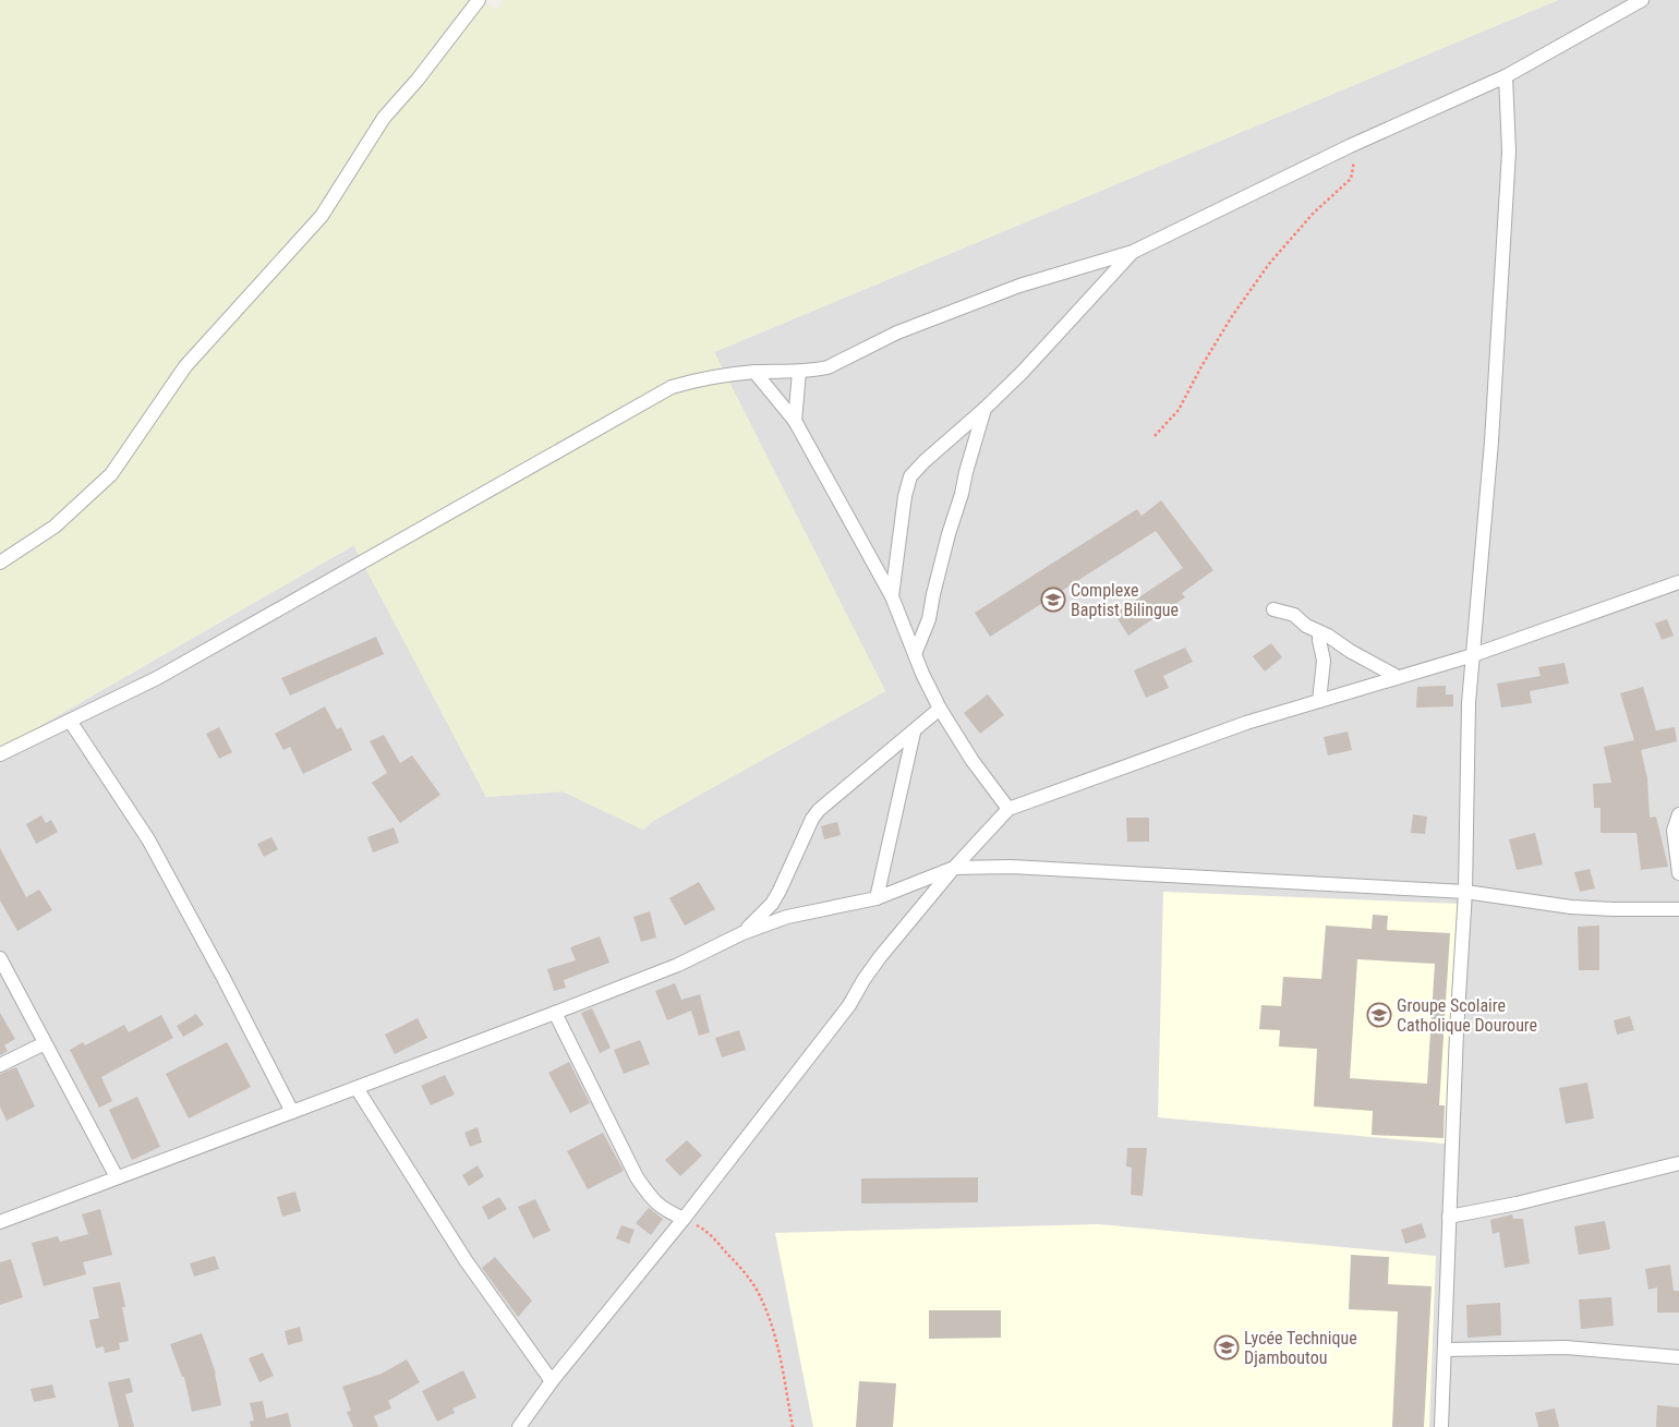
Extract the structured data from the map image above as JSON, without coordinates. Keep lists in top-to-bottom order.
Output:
{
  "places": {
    "school or university": ["Complexe Baptist Bilingue", "Groupe Scolaire Catholique Douroure", "Lycée Technique Djamboutou"]
  }
}
